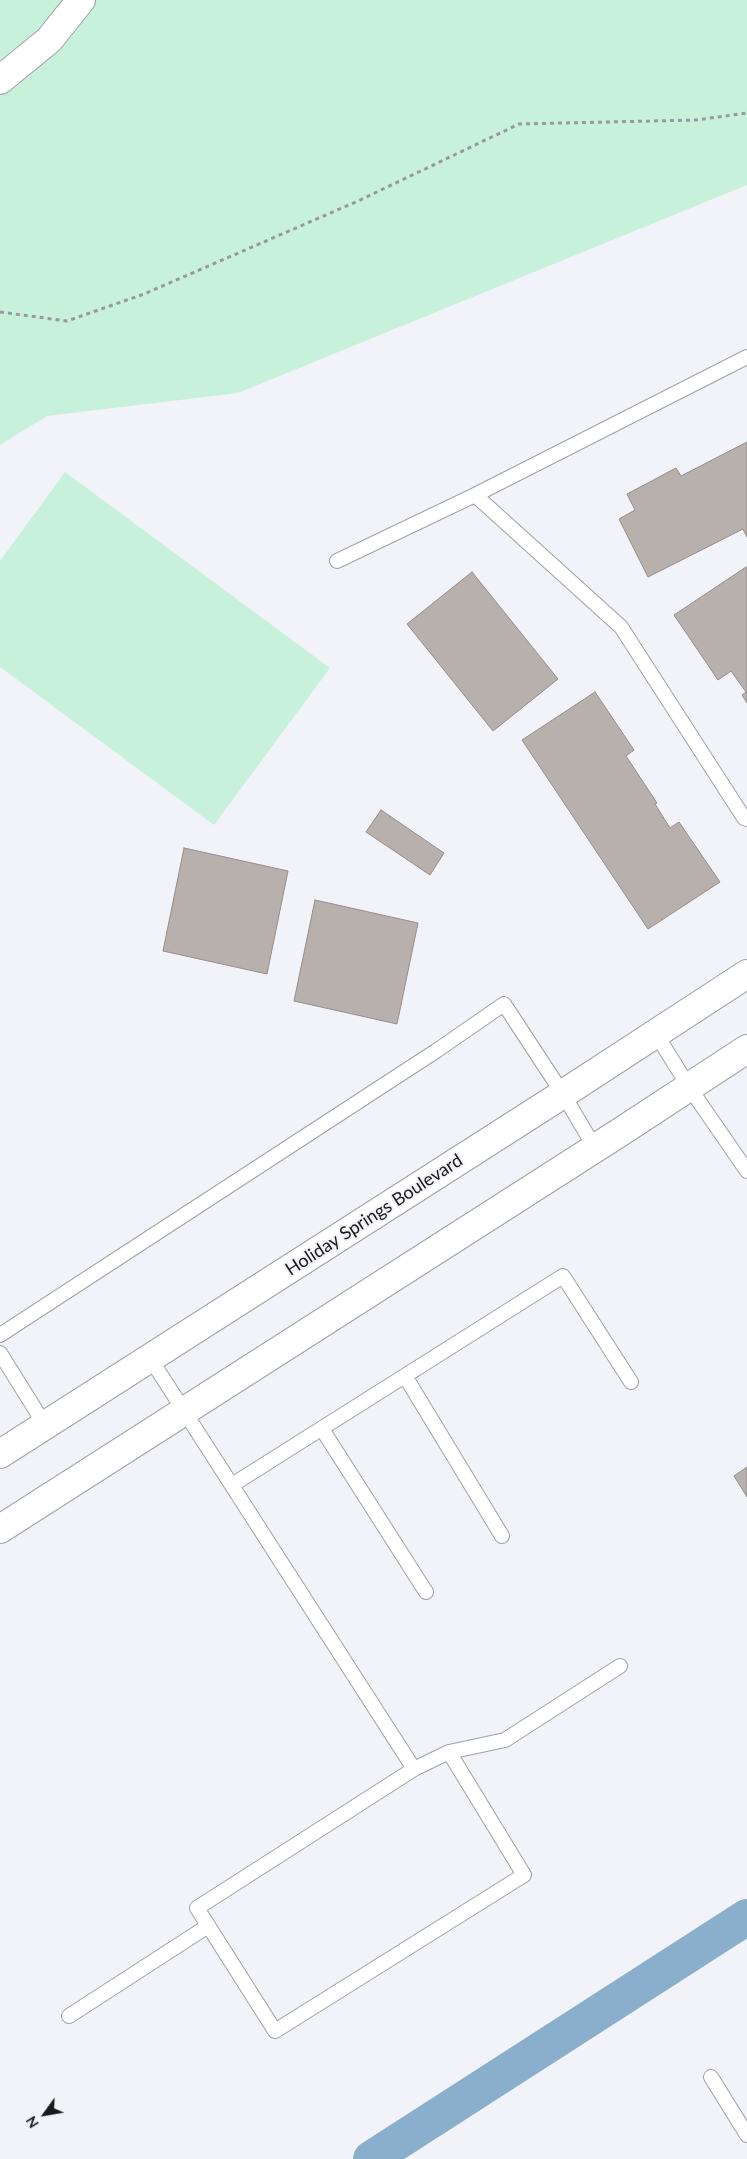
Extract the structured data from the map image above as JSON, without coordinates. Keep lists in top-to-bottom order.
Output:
{
  "streets": {
    "street": ["Holiday Springs Boulevard"]
  },
  "north": "bottom left"
}
